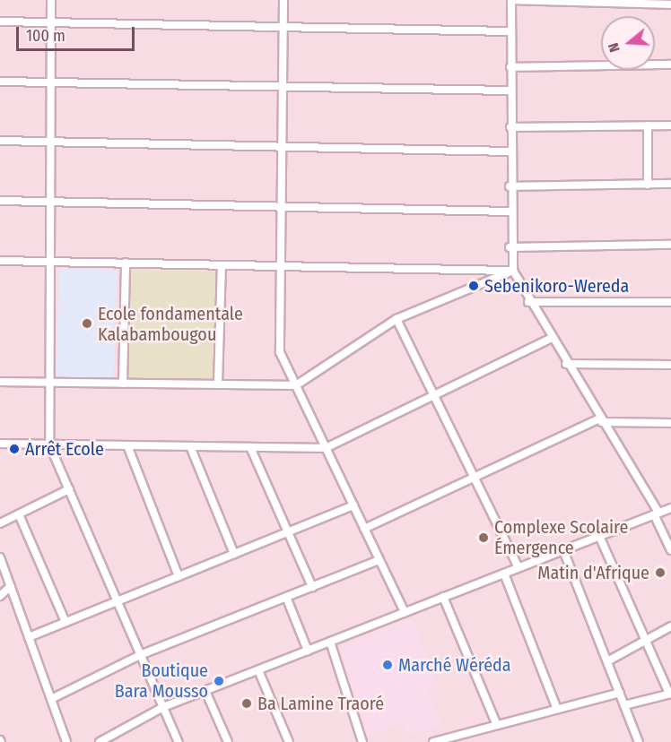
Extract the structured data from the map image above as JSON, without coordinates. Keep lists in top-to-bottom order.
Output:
{
  "places": [
    "Sebenikoro-Wereda",
    "Ecole fondamentale Kalabambougou",
    "Arrêt Ecole",
    "Complexe Scolaire Émergence",
    "Matin d'Afrique",
    "Marché Wéréda",
    "Boutique Bara Mousso",
    "Ba Lamine Traoré"
  ],
  "scale_bar": "100 m",
  "north": "left"
}
